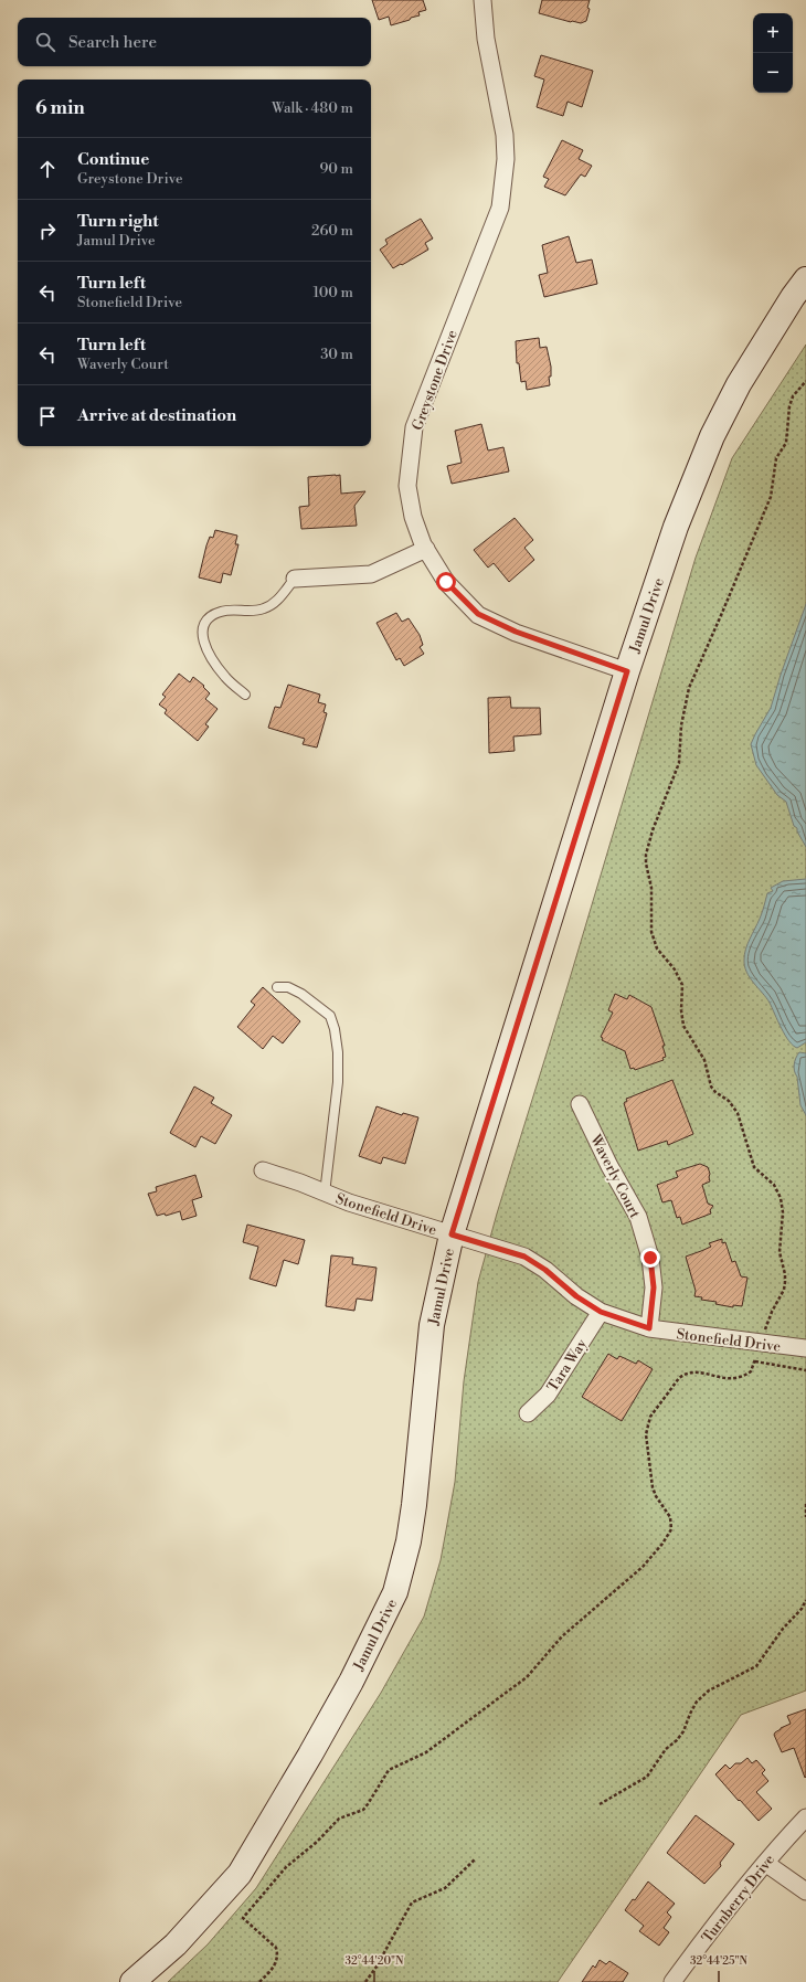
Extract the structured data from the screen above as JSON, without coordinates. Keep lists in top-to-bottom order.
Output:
{
  "streets": {
    "street": [
      "Greystone Drive",
      "Jamul Drive",
      "Waverly Court",
      "Stonefield Drive",
      "Tara Way",
      "Turnberry Drive"
    ]
  },
  "crossings": [
    ["Greystone Drive", "Jamul Drive"],
    ["Jamul Drive", "Stonefield Drive"],
    ["Waverly Court", "Stonefield Drive"],
    ["Stonefield Drive", "Tara Way"]
  ],
  "page": {
    "map_buttons": ["+", "−"],
    "search": "Search here",
    "heading": ["6 min", "Walk · 480 m"],
    "list": [
      ["Continue", "Greystone Drive", "90 m"],
      ["Turn right", "Jamul Drive", "260 m"],
      ["Turn left", "Stonefield Drive", "100 m"],
      ["Turn left", "Waverly Court", "30 m"],
      "Arrive at destination"
    ]
  },
  "coordinates": ["32°44'20\"N", "32°44'25\"N"]
}
